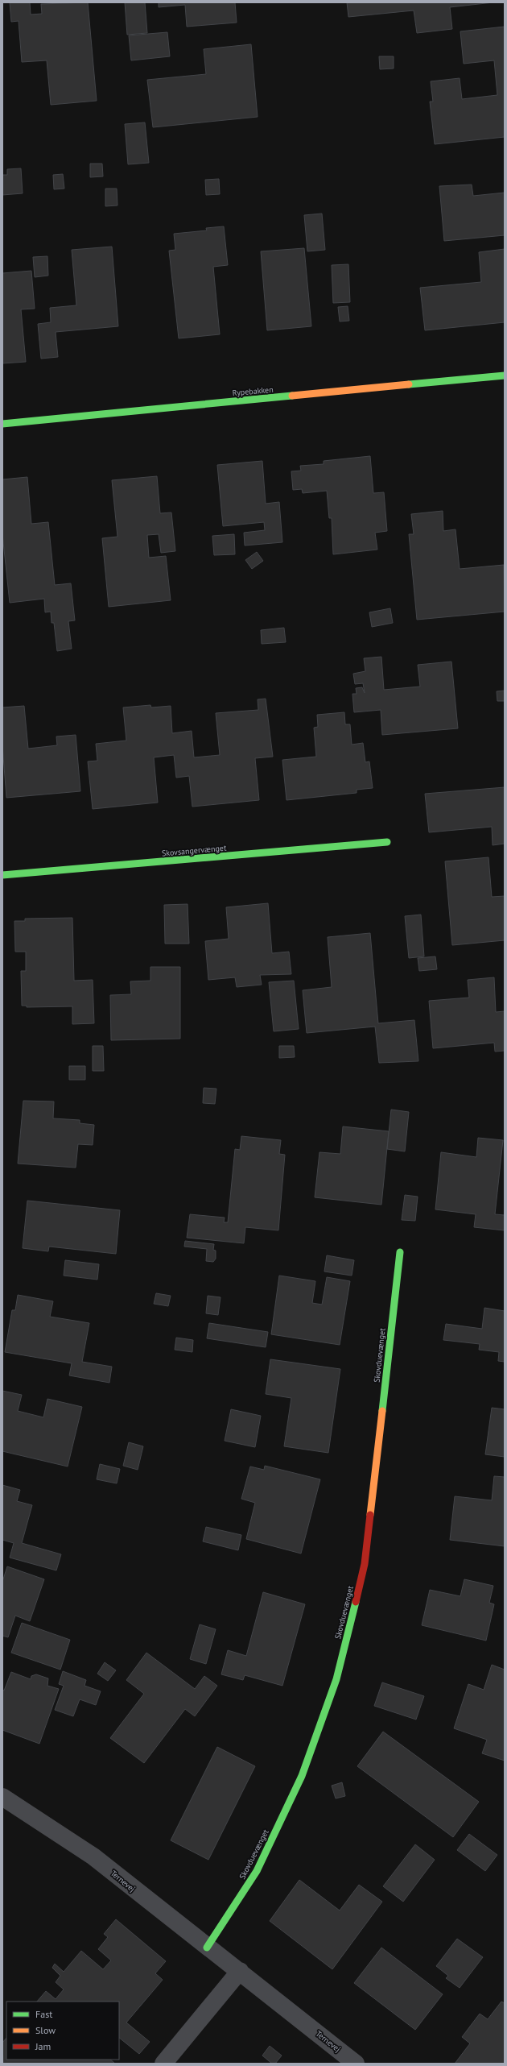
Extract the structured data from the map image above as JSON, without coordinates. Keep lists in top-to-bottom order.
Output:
{
  "streets": {
    "street": [
      "Rypebakken",
      "Skovsangervænget",
      "Skovduevænget",
      "Ternevej"
    ]
  },
  "crossings": [
    ["Skovduevænget", "Ternevej"]
  ],
  "legend": ["Fast", "Slow", "Jam"]
}
